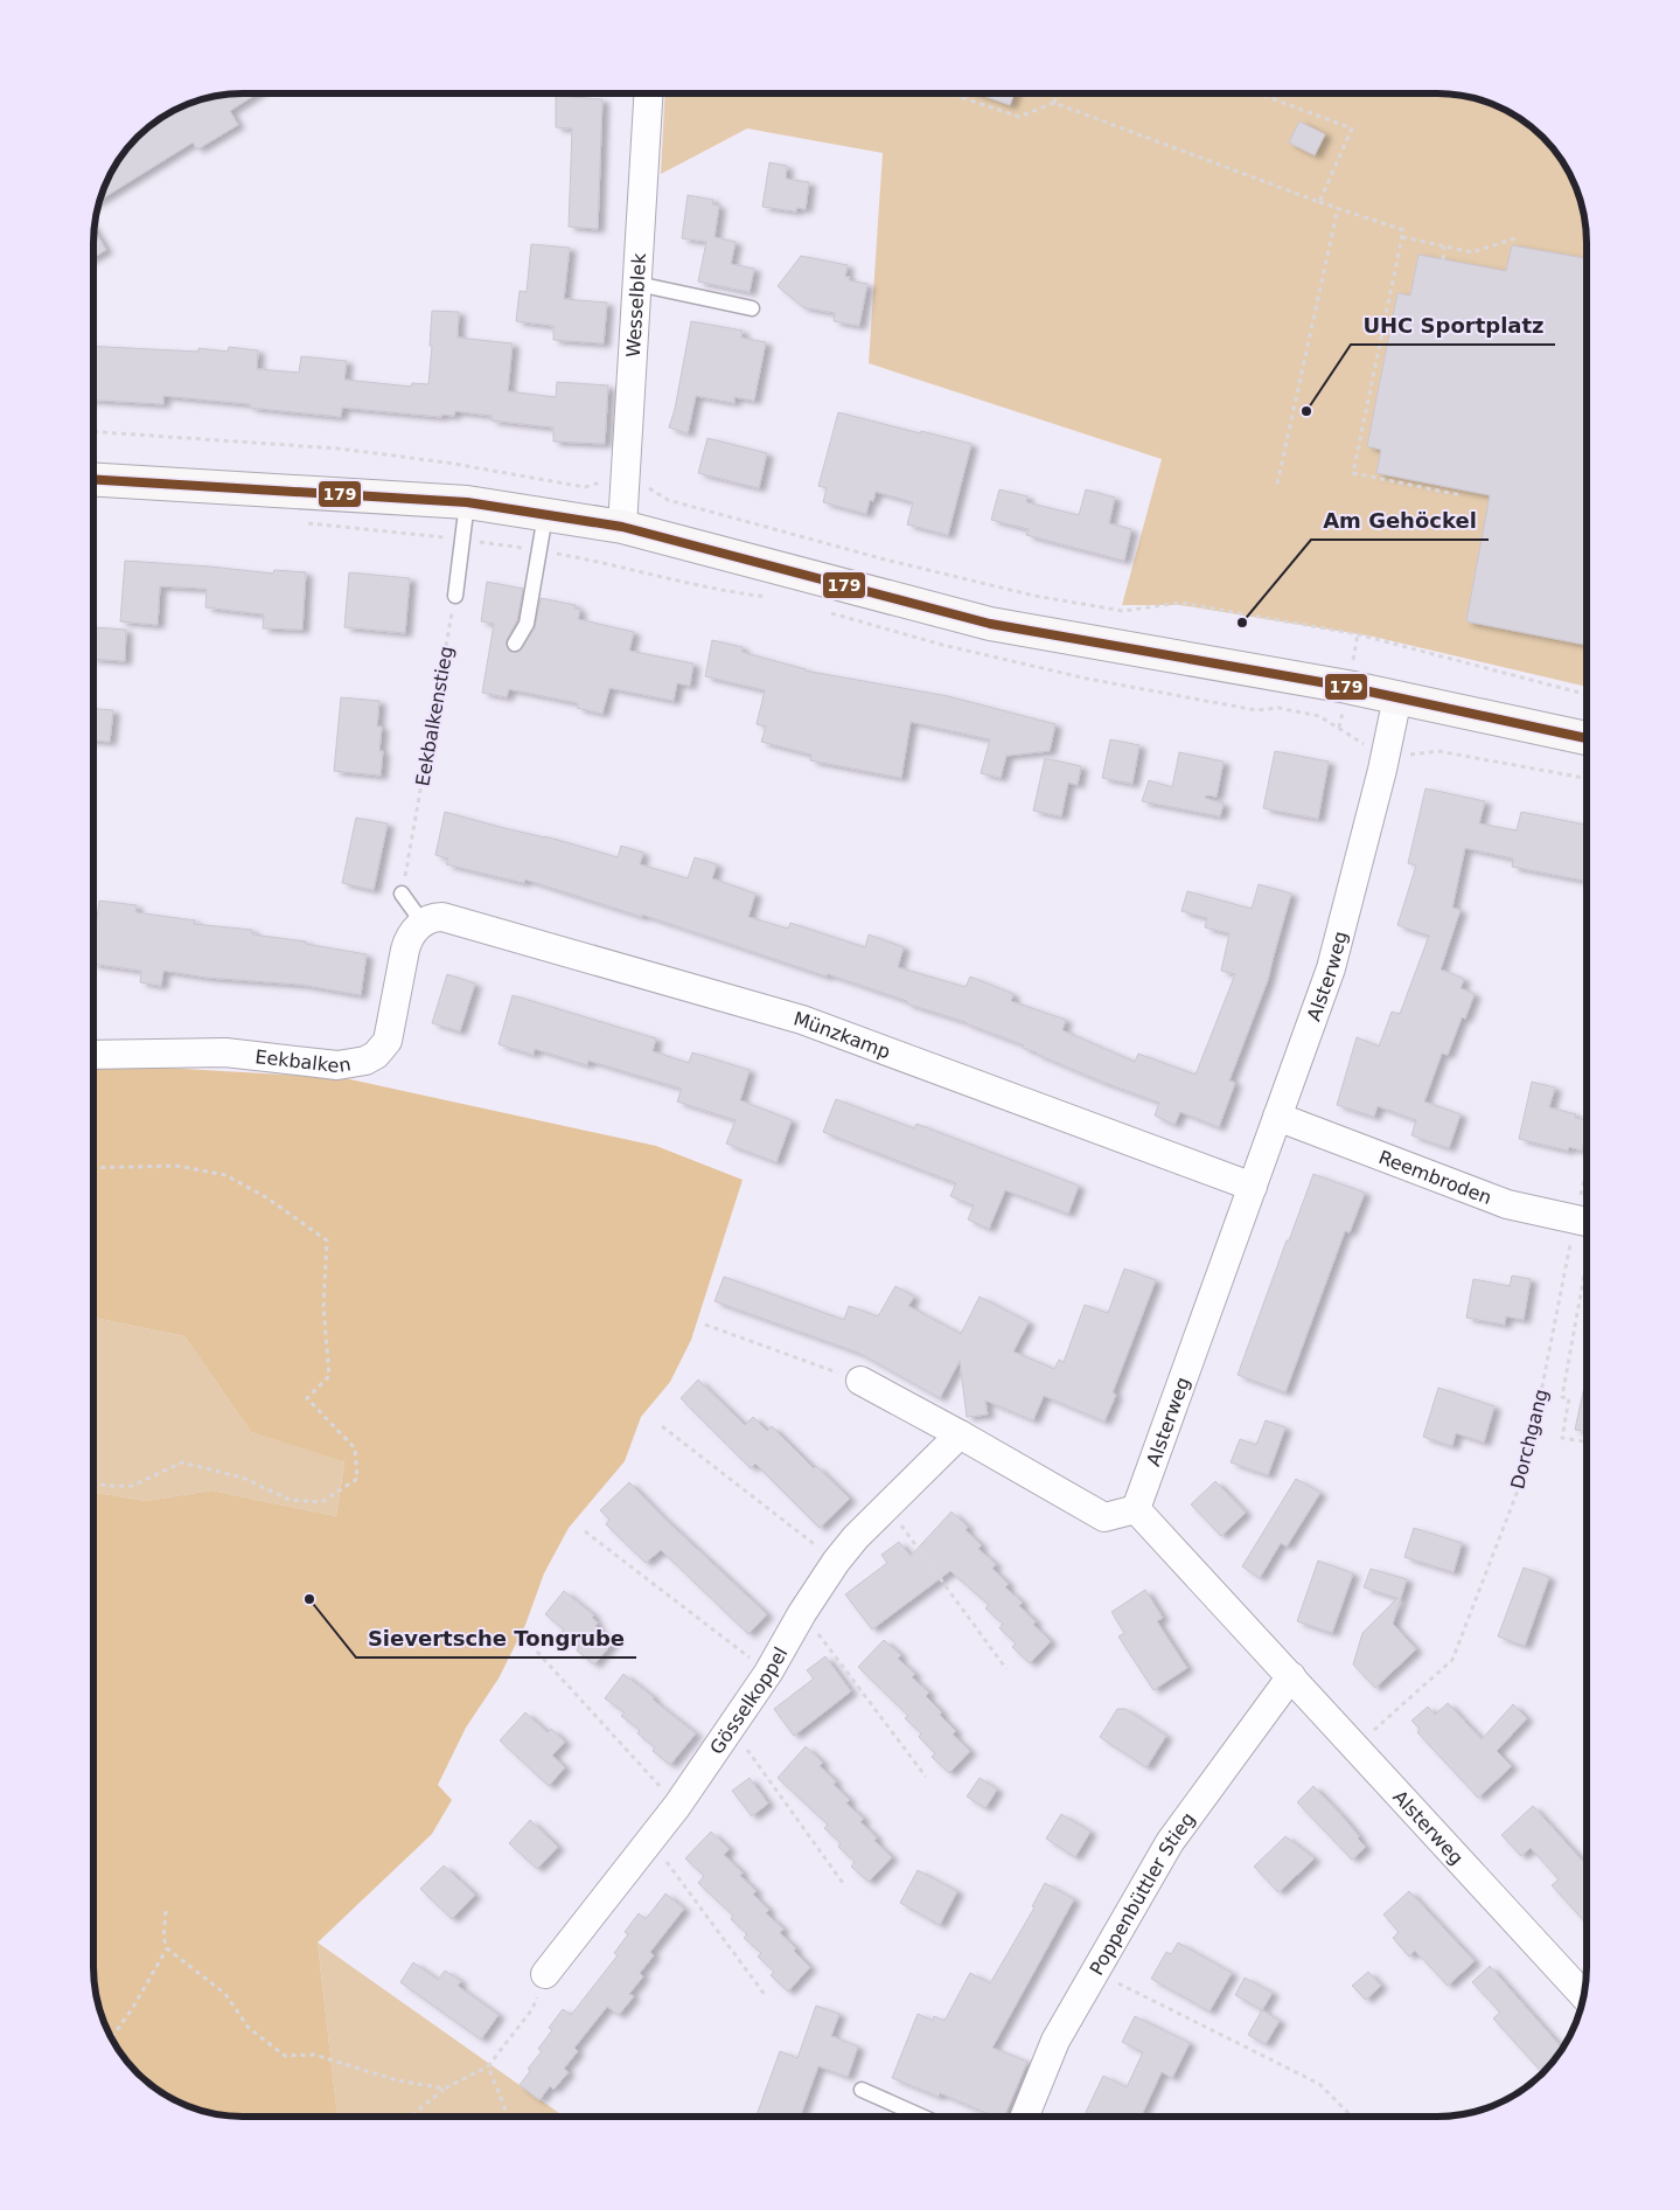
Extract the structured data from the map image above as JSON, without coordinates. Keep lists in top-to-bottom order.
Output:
{
  "streets": {
    "street": [
      "Wesselblek",
      "Alsterweg",
      "Münzkamp",
      "Eekbalken",
      "Reembroden",
      "Gösselkoppel",
      "Poppenbüttler Stieg"
    ],
    "path": ["Eekbalkenstieg", "Dorchgang"]
  },
  "crossings": [
    ["Alsterweg", "Münzkamp"],
    ["Alsterweg", "Reembroden"],
    ["Alsterweg", "Dorchgang"],
    ["Alsterweg", "Poppenbüttler Stieg"],
    ["Münzkamp", "Eekbalken"]
  ],
  "places": ["UHC Sportplatz", "Am Gehöckel", "Sievertsche Tongrube"],
  "lines": ["transit line 179"]
}
